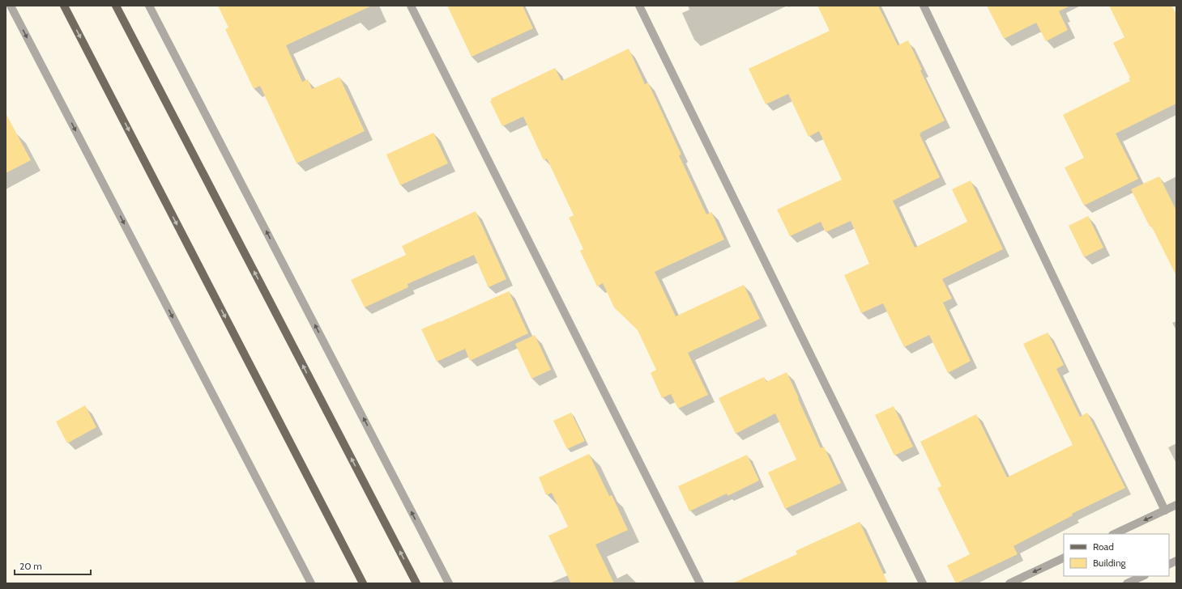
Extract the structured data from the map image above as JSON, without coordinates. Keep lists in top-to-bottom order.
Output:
{
  "legend": ["Road", "Building"],
  "scale_bar": "20 m"
}
